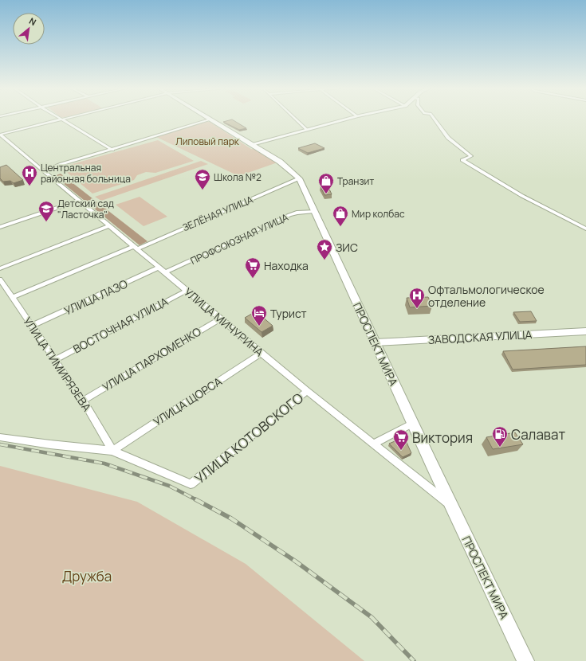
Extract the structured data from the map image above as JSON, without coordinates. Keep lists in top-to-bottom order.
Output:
{
  "streets": {
    "main road": ["ПРОСПЕКТ МИРА"],
    "street": [
      "ЗЕЛЁНАЯ УЛИЦА",
      "ПРОФСОЮЗНАЯ УЛИЦА",
      "УЛИЦА ЛАЗО",
      "УЛИЦА МИЧУРИНА",
      "ВОСТОЧНАЯ УЛИЦА",
      "ЗАВОДСКАЯ УЛИЦА",
      "УЛИЦА ПАРХОМЕНКО",
      "УЛИЦА ТИМИРЯЗЕВА",
      "УЛИЦА ЩОРСА",
      "УЛИЦА КОТОВСКОГО"
    ]
  },
  "crossings": [
    ["ЗЕЛЁНАЯ УЛИЦА", "УЛИЦА МИЧУРИНА"],
    ["ЗЕЛЁНАЯ УЛИЦА", "ПРОСПЕКТ МИРА"],
    ["ЗЕЛЁНАЯ УЛИЦА", "УЛИЦА ТИМИРЯЗЕВА"],
    ["ПРОФСОЮЗНАЯ УЛИЦА", "УЛИЦА МИЧУРИНА"],
    ["ПРОФСОЮЗНАЯ УЛИЦА", "ПРОСПЕКТ МИРА"],
    ["УЛИЦА ЛАЗО", "УЛИЦА МИЧУРИНА"],
    ["УЛИЦА ЛАЗО", "УЛИЦА ТИМИРЯЗЕВА"],
    ["УЛИЦА МИЧУРИНА", "ВОСТОЧНАЯ УЛИЦА"],
    ["УЛИЦА МИЧУРИНА", "ПРОСПЕКТ МИРА"],
    ["УЛИЦА МИЧУРИНА", "УЛИЦА ПАРХОМЕНКО"],
    ["УЛИЦА МИЧУРИНА", "УЛИЦА ЩОРСА"],
    ["УЛИЦА МИЧУРИНА", "УЛИЦА КОТОВСКОГО"],
    ["ВОСТОЧНАЯ УЛИЦА", "УЛИЦА ТИМИРЯЗЕВА"],
    ["ЗАВОДСКАЯ УЛИЦА", "ПРОСПЕКТ МИРА"],
    ["УЛИЦА ПАРХОМЕНКО", "УЛИЦА ТИМИРЯЗЕВА"],
    ["УЛИЦА ТИМИРЯЗЕВА", "УЛИЦА ЩОРСА"],
    ["УЛИЦА ТИМИРЯЗЕВА", "УЛИЦА КОТОВСКОГО"],
    ["УЛИЦА ЩОРСА", "УЛИЦА КОТОВСКОГО"]
  ],
  "parks": ["Липовый парк", "Дружба"],
  "places": {
    "hospital": ["Центральная районная больница", "Офтальмологическое отделение"],
    "school or university": ["Школа №2", "Детский сад \"Ласточка\""],
    "shop": ["Транзит", "Мир колбас"],
    "place": ["ЗИС"],
    "supermarket": ["Находка", "Виктория"],
    "hotel": ["Турист"],
    "fuel station": ["Салават"]
  },
  "north": "top right"
}
